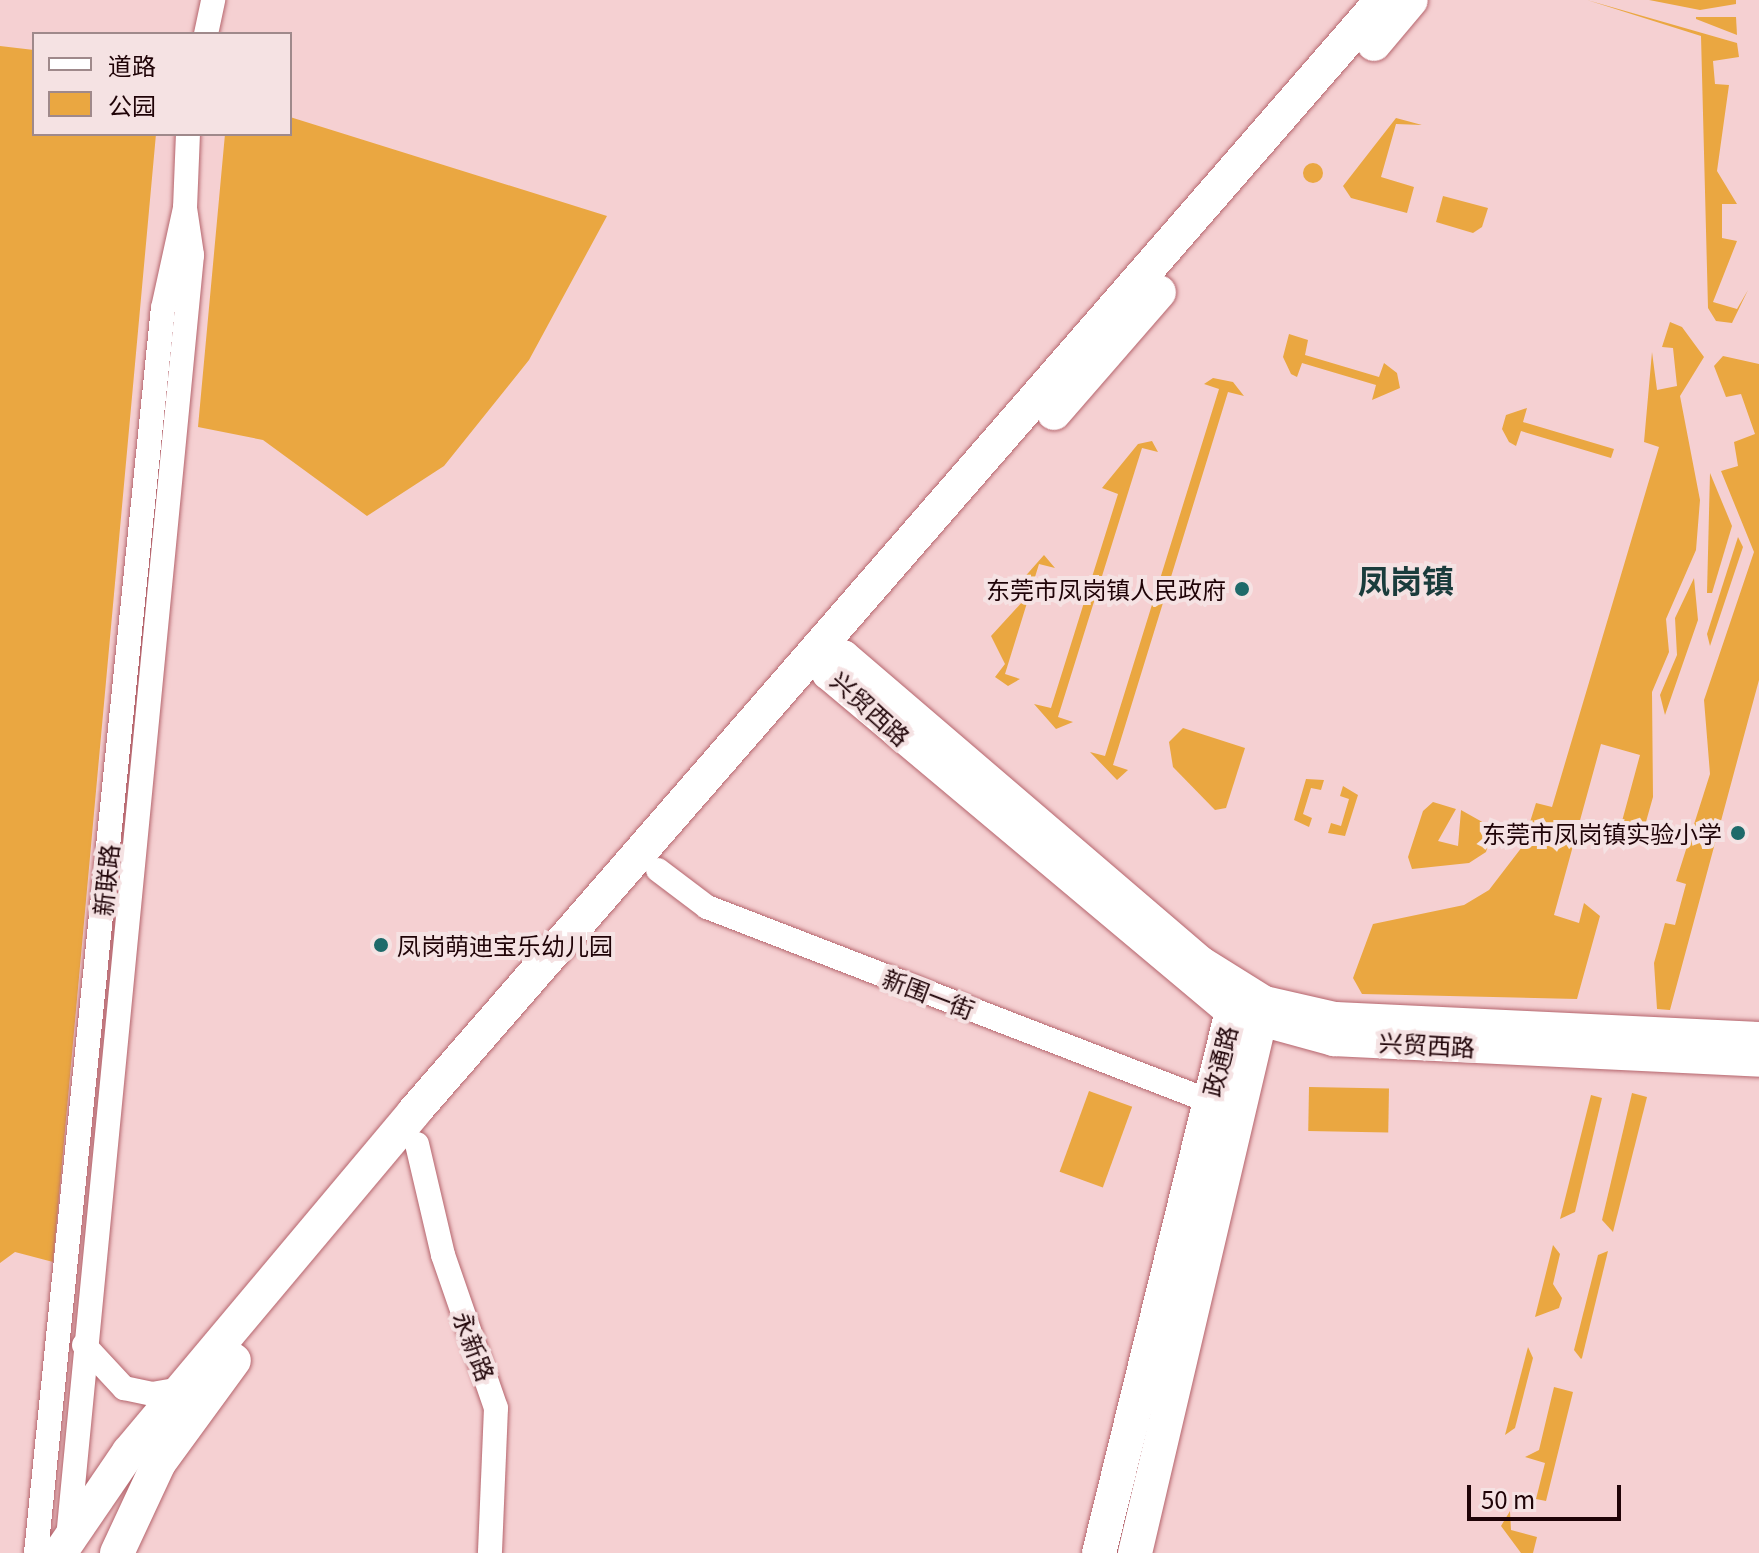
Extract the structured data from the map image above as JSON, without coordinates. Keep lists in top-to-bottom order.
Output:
{
  "streets": {
    "street": [
      "兴贸西路",
      "新联路",
      "新围一街",
      "政通路",
      "永新路"
    ]
  },
  "crossings": [
    ["兴贸西路", "政通路"],
    ["新围一街", "政通路"]
  ],
  "districts": ["凤岗镇"],
  "places": ["东莞市凤岗镇人民政府", "东莞市凤岗镇实验小学", "凤岗萌迪宝乐幼儿园"],
  "legend": ["道路", "公园"],
  "scale_bar": "50 m"
}
